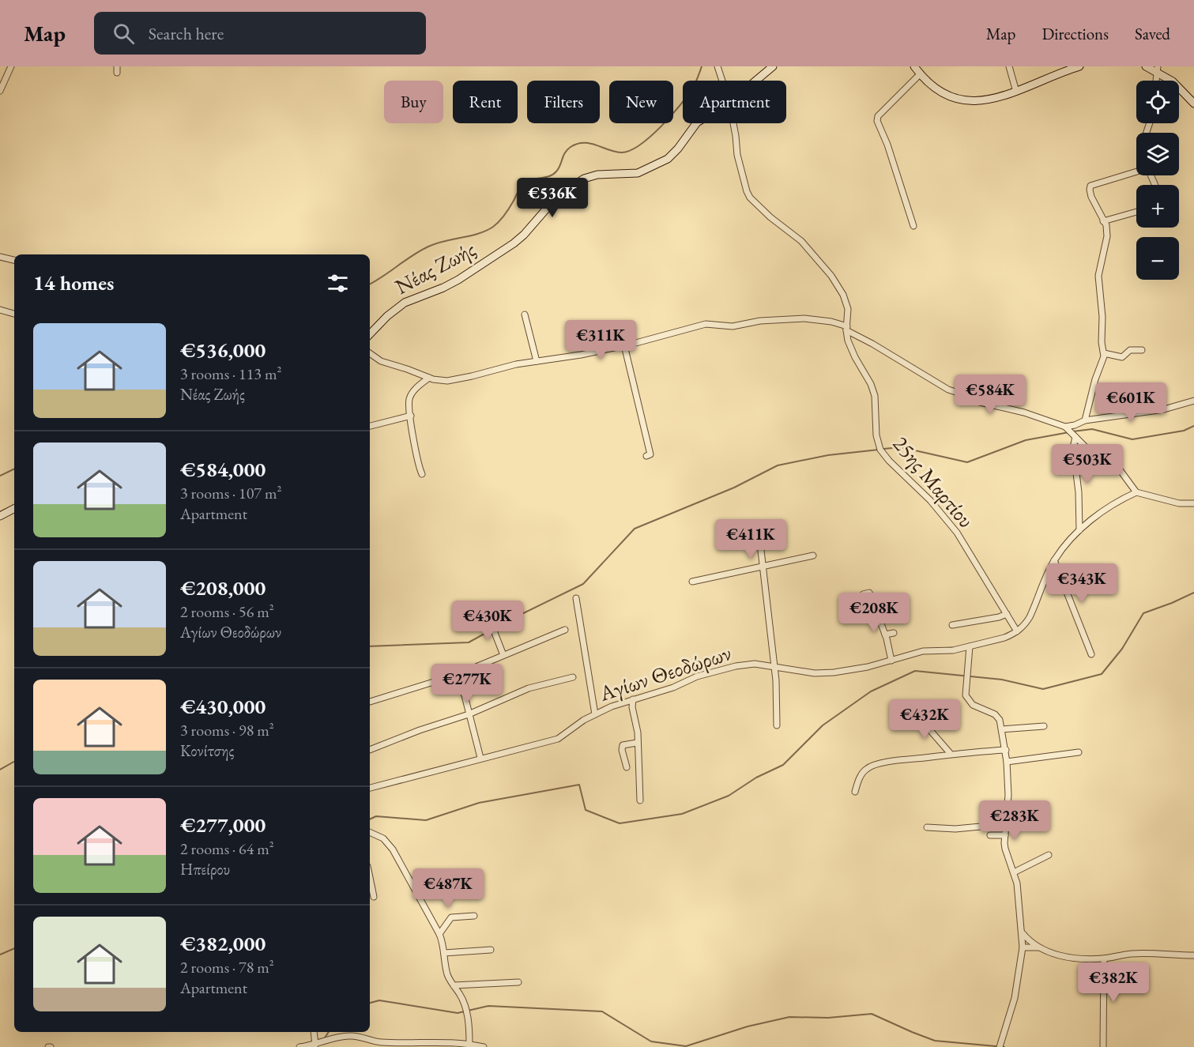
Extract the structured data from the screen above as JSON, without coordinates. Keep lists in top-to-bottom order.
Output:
{
  "streets": {
    "street": ["Νέας Ζωής", "25ης Μαρτίου", "Αγίων Θεοδώρων"]
  },
  "crossings": [
    ["25ης Μαρτίου", "Αγίων Θεοδώρων"]
  ],
  "page": {
    "header": "Map",
    "search": "Search here",
    "nav": ["Map", "Directions", "Saved"],
    "map_buttons": ["+", "−"],
    "chip": [
      "Buy",
      "Rent",
      "Filters",
      "New",
      "Apartment"
    ],
    "price": [
      "€536K",
      "€311K",
      "€584K",
      "€601K",
      "€503K",
      "€411K",
      "€343K",
      "€208K",
      "€430K",
      "€277K",
      "€432K",
      "€283K",
      "€487K",
      "€382K"
    ],
    "heading": "14 homes",
    "list": [
      {
        "name": "€536,000",
        "note": "3 rooms · 113 m² · Νέας Ζωής"
      },
      {
        "name": "€584,000",
        "note": "3 rooms · 107 m² · Apartment"
      },
      {
        "name": "€208,000",
        "note": "2 rooms · 56 m² · Αγίων Θεοδώρων"
      },
      {
        "name": "€430,000",
        "note": "3 rooms · 98 m² · Κονίτσης"
      },
      {
        "name": "€277,000",
        "note": "2 rooms · 64 m² · Ηπείρου"
      },
      {
        "name": "€382,000",
        "note": "2 rooms · 78 m² · Apartment"
      }
    ]
  }
}
